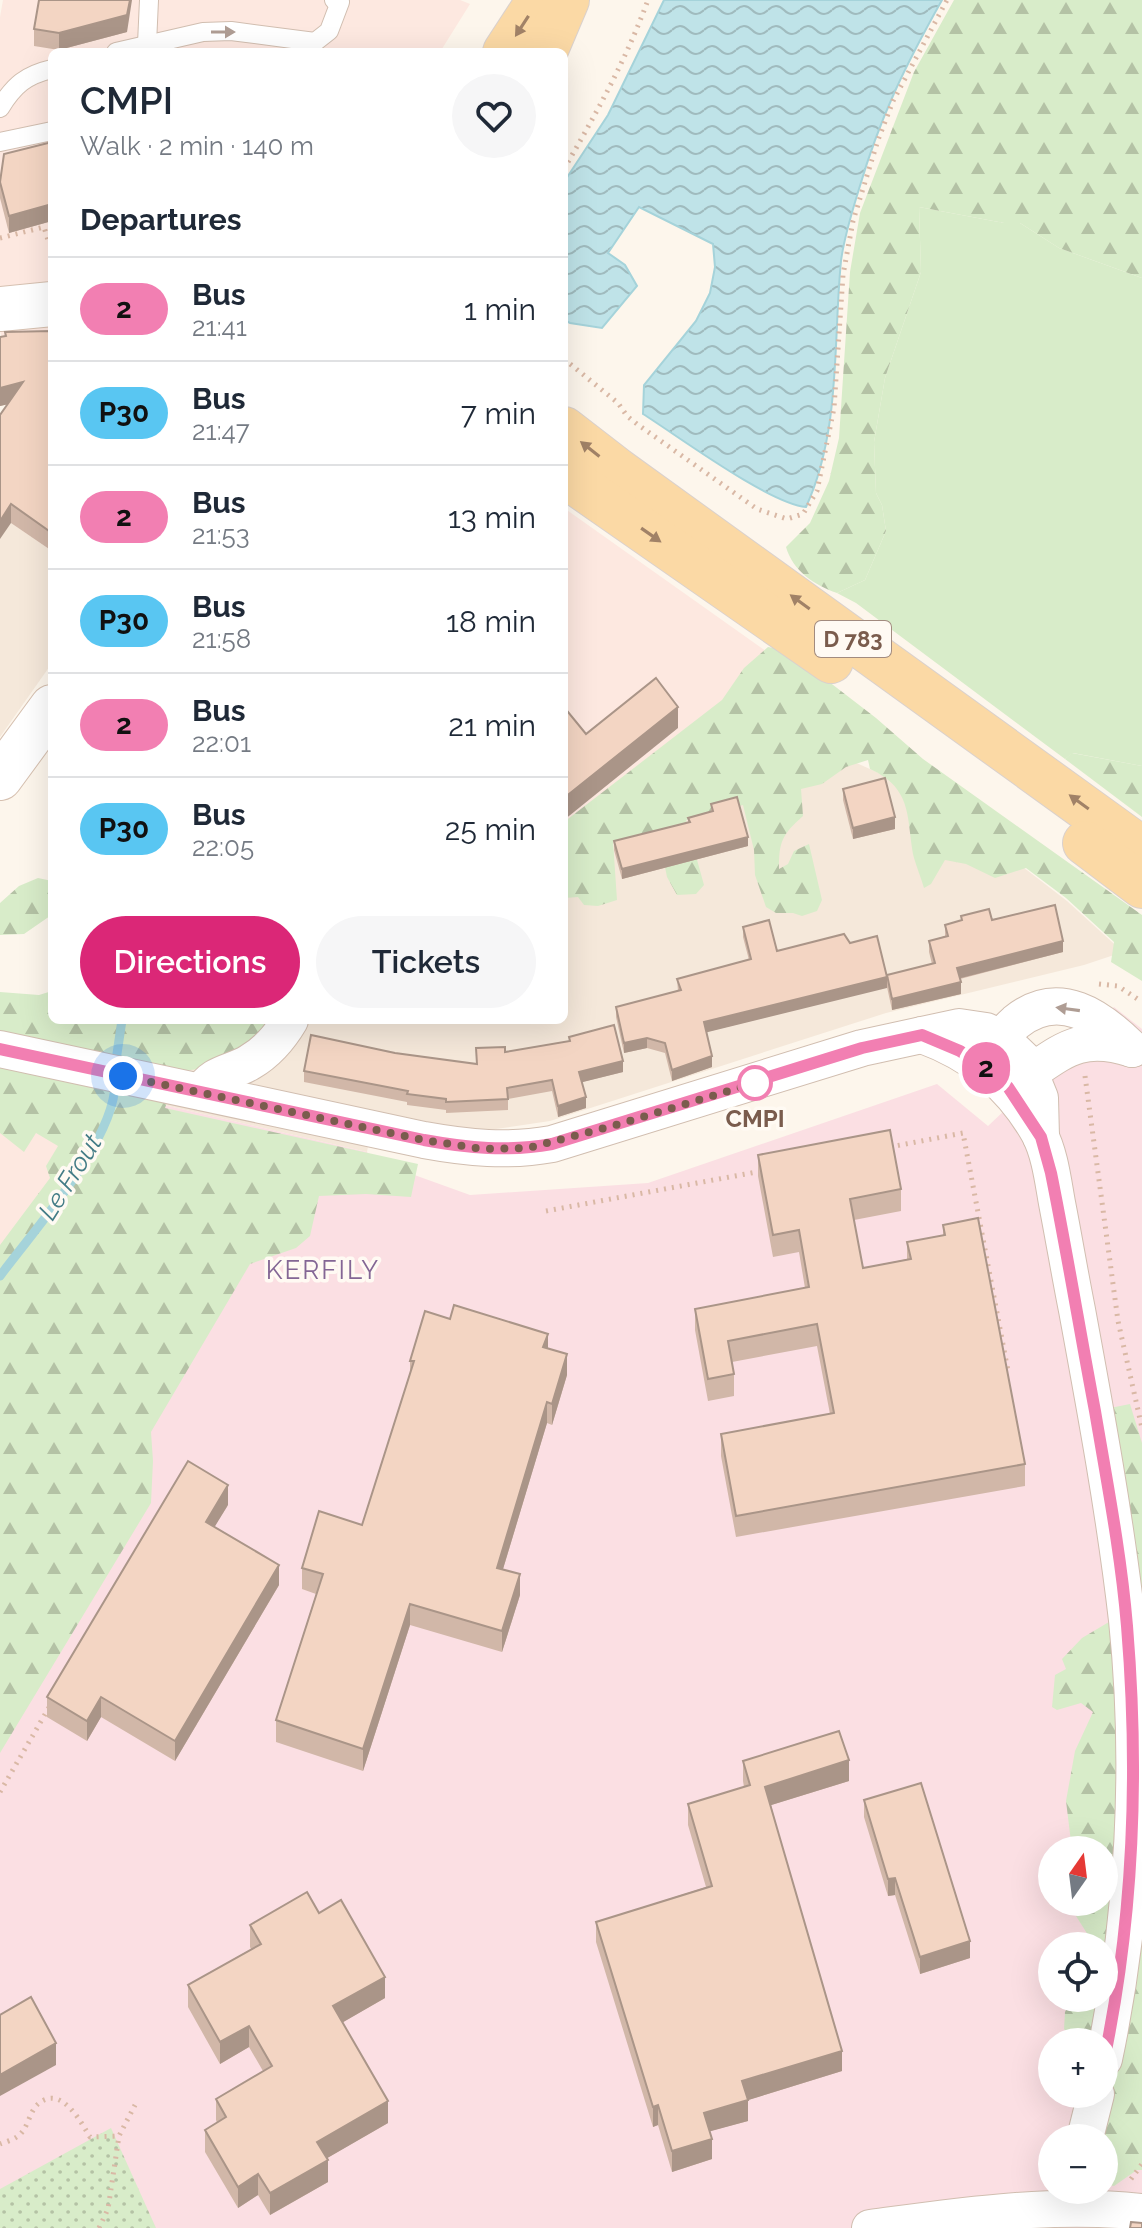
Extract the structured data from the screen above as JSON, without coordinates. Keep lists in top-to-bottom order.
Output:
{
  "streets": {
    "main road": ["D 783"]
  },
  "districts": ["KERFILY"],
  "water": ["Le Frout"],
  "places": ["CMPI"],
  "lines": ["bus line 2"],
  "north": "top",
  "page": {
    "on_map": "2",
    "heading": [
      ["CMPI", "Walk · 2 min · 140 m"],
      "Departures"
    ],
    "list": [
      {
        "mark": "2",
        "name": "Bus",
        "note": "21:41",
        "value": "1 min"
      },
      {
        "mark": "P30",
        "name": "Bus",
        "note": "21:47",
        "value": "7 min"
      },
      {
        "mark": "2",
        "name": "Bus",
        "note": "21:53",
        "value": "13 min"
      },
      {
        "mark": "P30",
        "name": "Bus",
        "note": "21:58",
        "value": "18 min"
      },
      {
        "mark": "2",
        "name": "Bus",
        "note": "22:01",
        "value": "21 min"
      },
      {
        "mark": "P30",
        "name": "Bus",
        "note": "22:05",
        "value": "25 min"
      }
    ],
    "buttons": ["Directions", "Tickets"],
    "map_buttons": ["+", "−"]
  }
}
